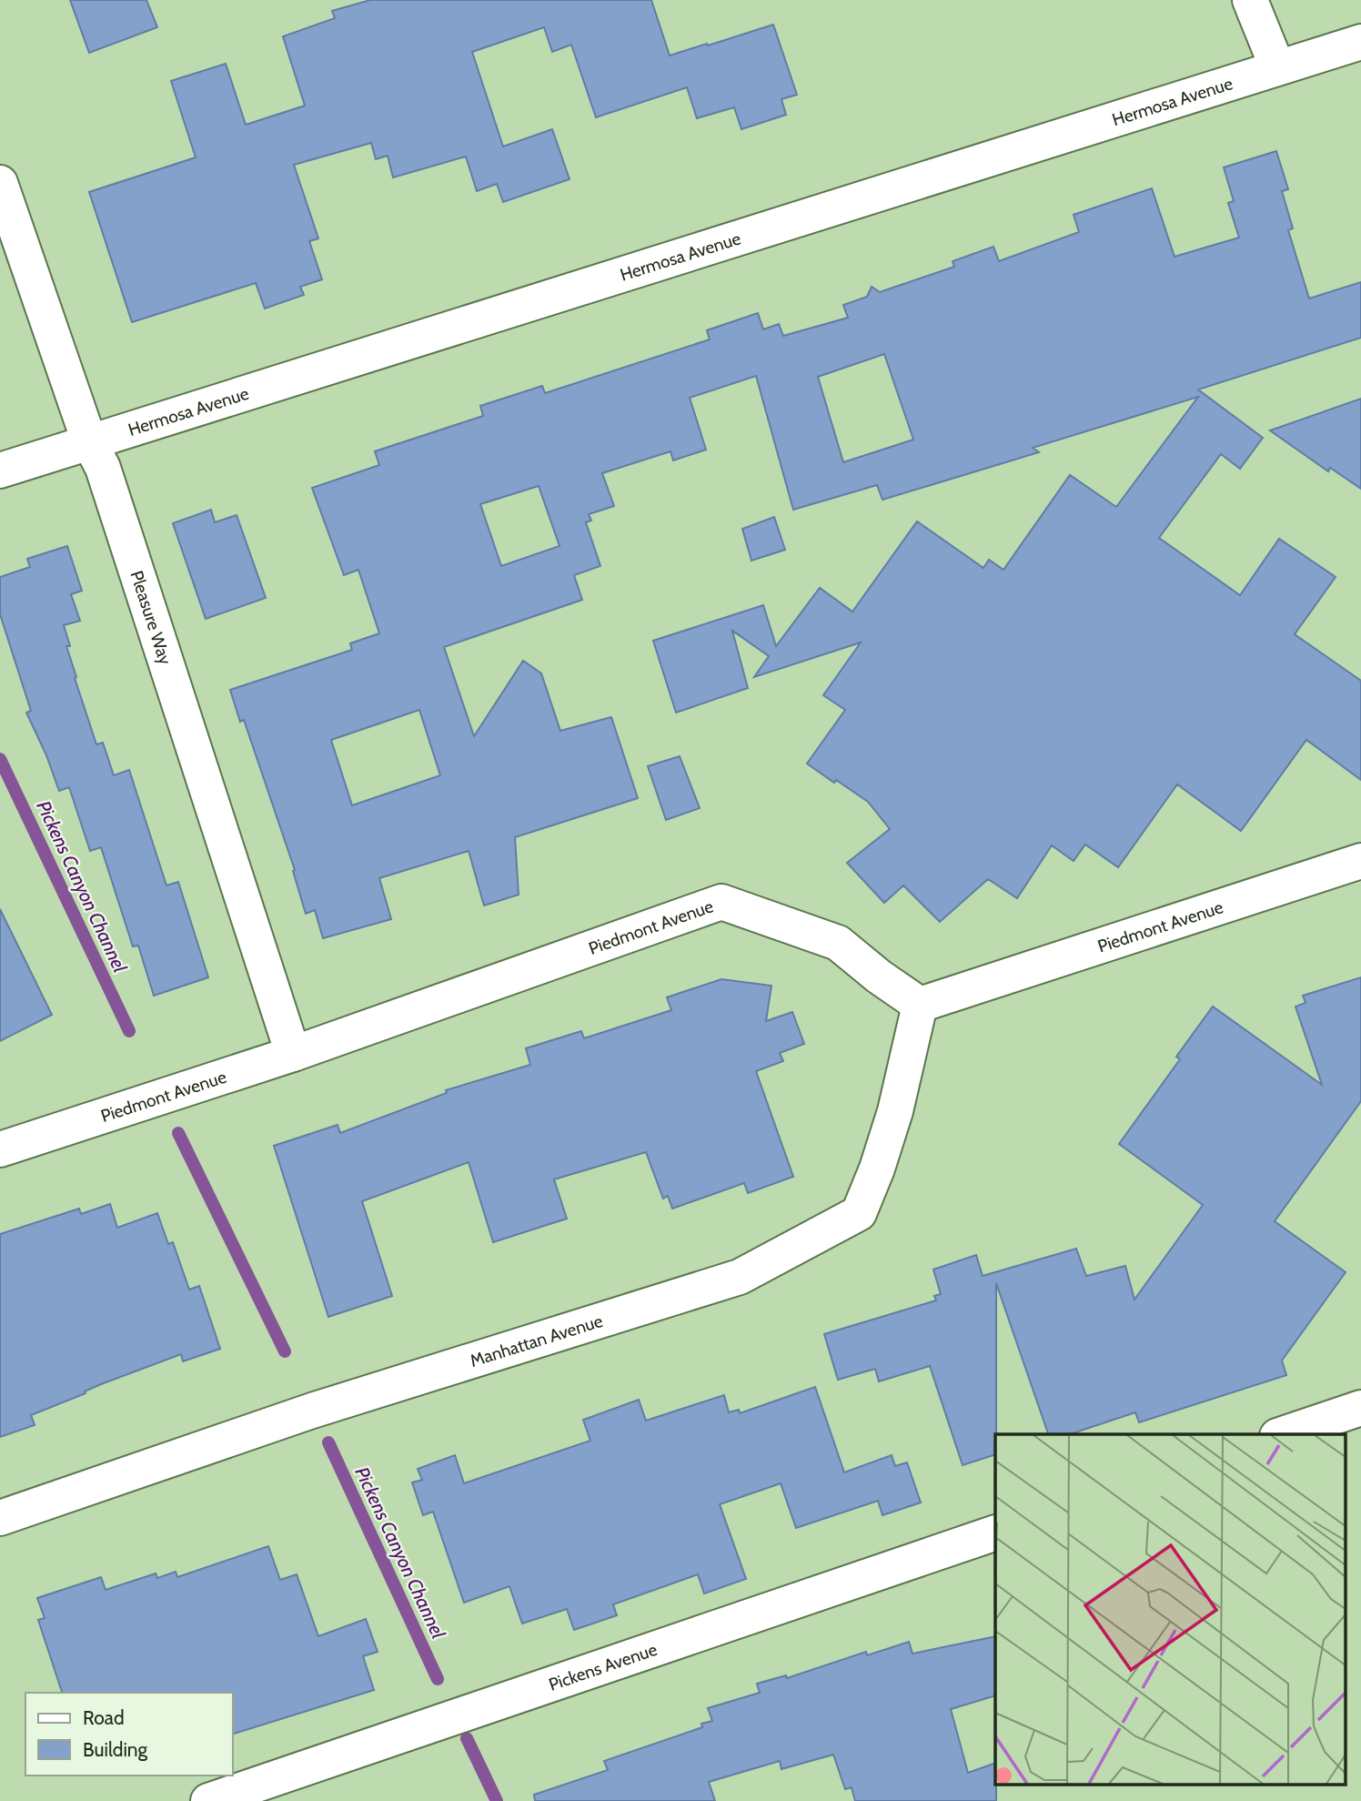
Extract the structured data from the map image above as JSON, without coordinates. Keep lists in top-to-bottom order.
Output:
{
  "streets": {
    "street": [
      "Hermosa Avenue",
      "Pleasure Way",
      "Piedmont Avenue",
      "Manhattan Avenue",
      "Pickens Avenue"
    ]
  },
  "crossings": [
    ["Hermosa Avenue", "Pleasure Way"],
    ["Pleasure Way", "Piedmont Avenue"],
    ["Piedmont Avenue", "Manhattan Avenue"]
  ],
  "water": ["Pickens Canyon Channel"],
  "legend": ["Road", "Building"]
}
